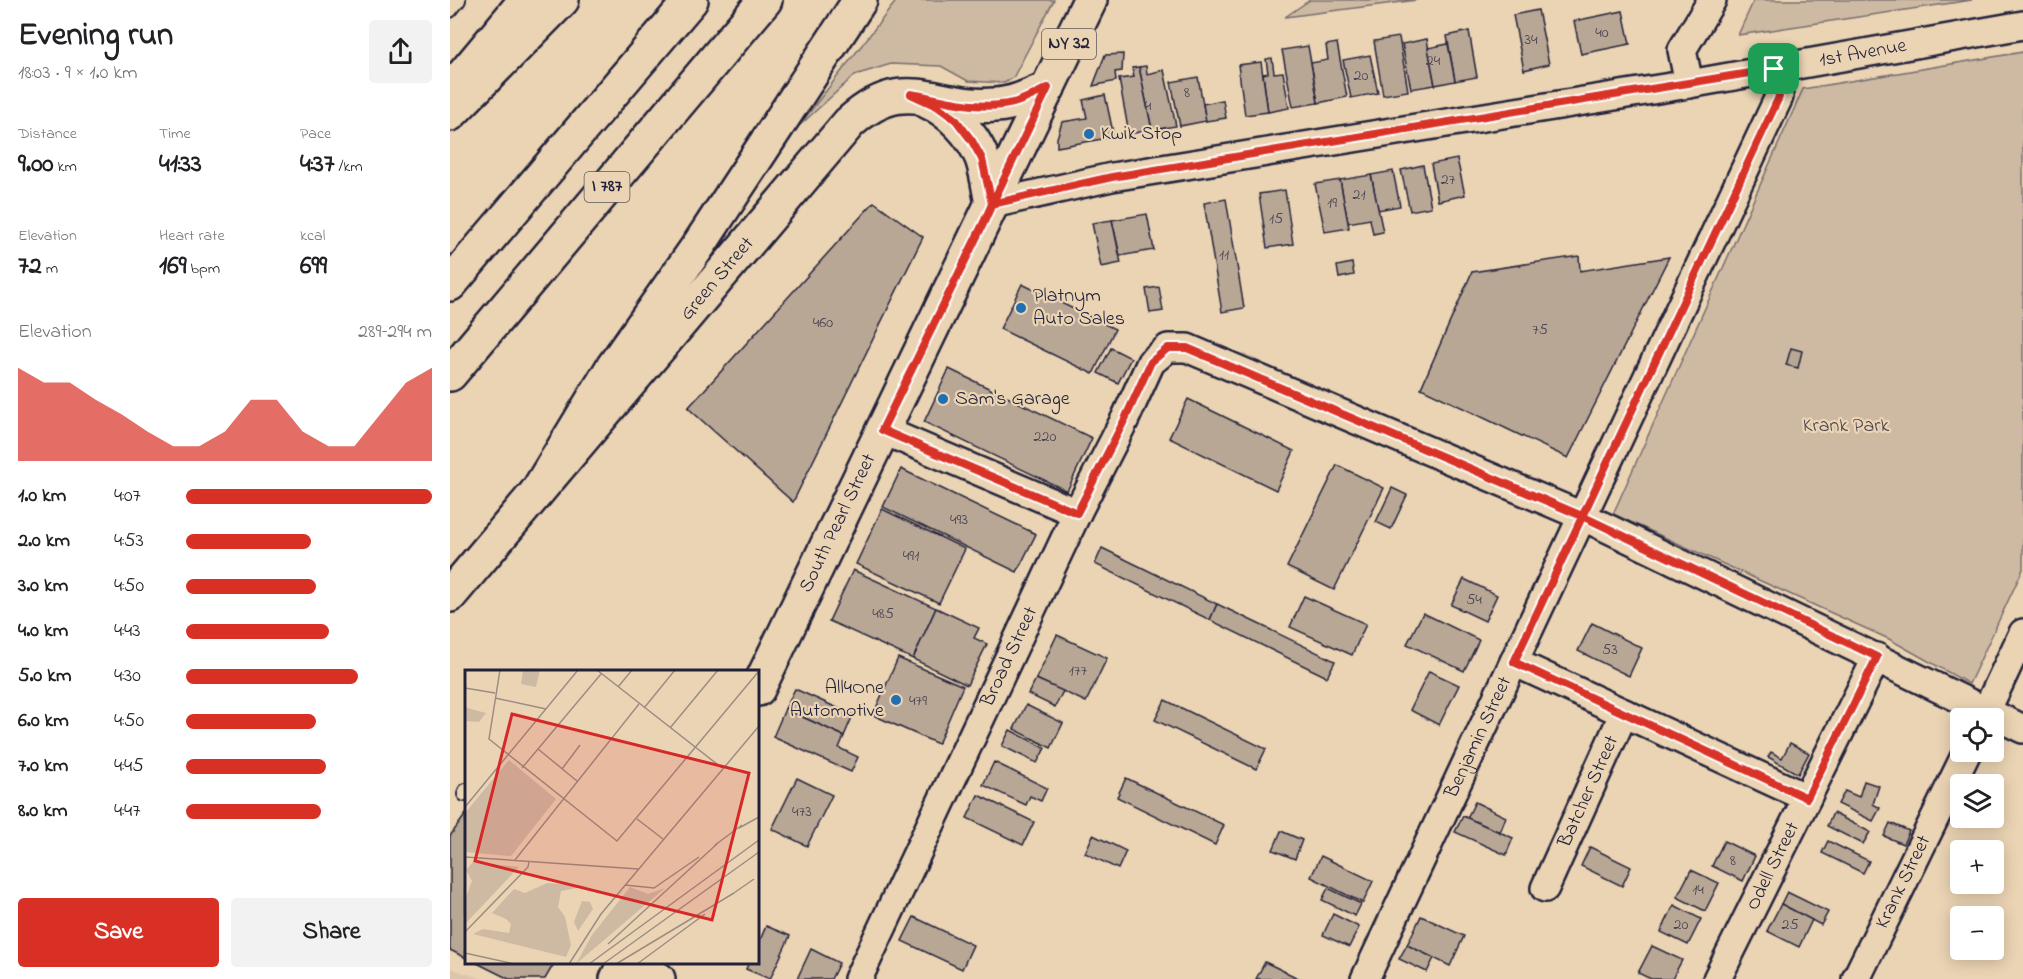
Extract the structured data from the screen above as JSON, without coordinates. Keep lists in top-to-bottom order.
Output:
{
  "streets": {
    "main road": [
      "NY 32",
      "I 787",
      "Green Street",
      "South Pearl Street"
    ],
    "street": [
      "1st Avenue",
      "Broad Street",
      "Benjamin Street",
      "Batcher Street",
      "Odell Street",
      "Krank Street"
    ]
  },
  "crossings": [
    ["1st Avenue", "South Pearl Street"],
    ["1st Avenue", "Benjamin Street"],
    ["Green Street", "South Pearl Street"],
    ["Broad Street", "Benjamin Street"],
    ["Batcher Street", "Odell Street"]
  ],
  "parks": ["Krank Park"],
  "places": [
    "Kwik Stop",
    "Platnym Auto Sales",
    "Sam's Garage",
    "All4One Automotive"
  ],
  "house_numbers": [
    "40",
    "34",
    "24",
    "20",
    "8",
    "4",
    "27",
    "21",
    "19",
    "15",
    "11",
    "460",
    "75",
    "220",
    "493",
    "491",
    "54",
    "485",
    "53",
    "177",
    "479",
    "473",
    "8",
    "14",
    "20",
    "25"
  ],
  "page": {
    "heading": ["Evening run", "18:03 · 9 × 1.0 km"],
    "stats": [
      ["Distance", "9.00 km"],
      ["Time", "41:33"],
      ["Pace", "4:37 /km"],
      ["Elevation", "72 m"],
      ["Heart rate", "169 bpm"],
      ["kcal", "699"]
    ],
    "chart": ["Elevation", "289–294 m"],
    "list": [
      {
        "name": "1.0 km",
        "note": "4:07"
      },
      {
        "name": "2.0 km",
        "note": "4:53"
      },
      {
        "name": "3.0 km",
        "note": "4:50"
      },
      {
        "name": "4.0 km",
        "note": "4:43"
      },
      {
        "name": "5.0 km",
        "note": "4:30"
      },
      {
        "name": "6.0 km",
        "note": "4:50"
      },
      {
        "name": "7.0 km",
        "note": "4:45"
      },
      {
        "name": "8.0 km",
        "note": "4:47"
      }
    ],
    "map_buttons": ["+", "−"],
    "buttons": ["Save", "Share"]
  }
}
